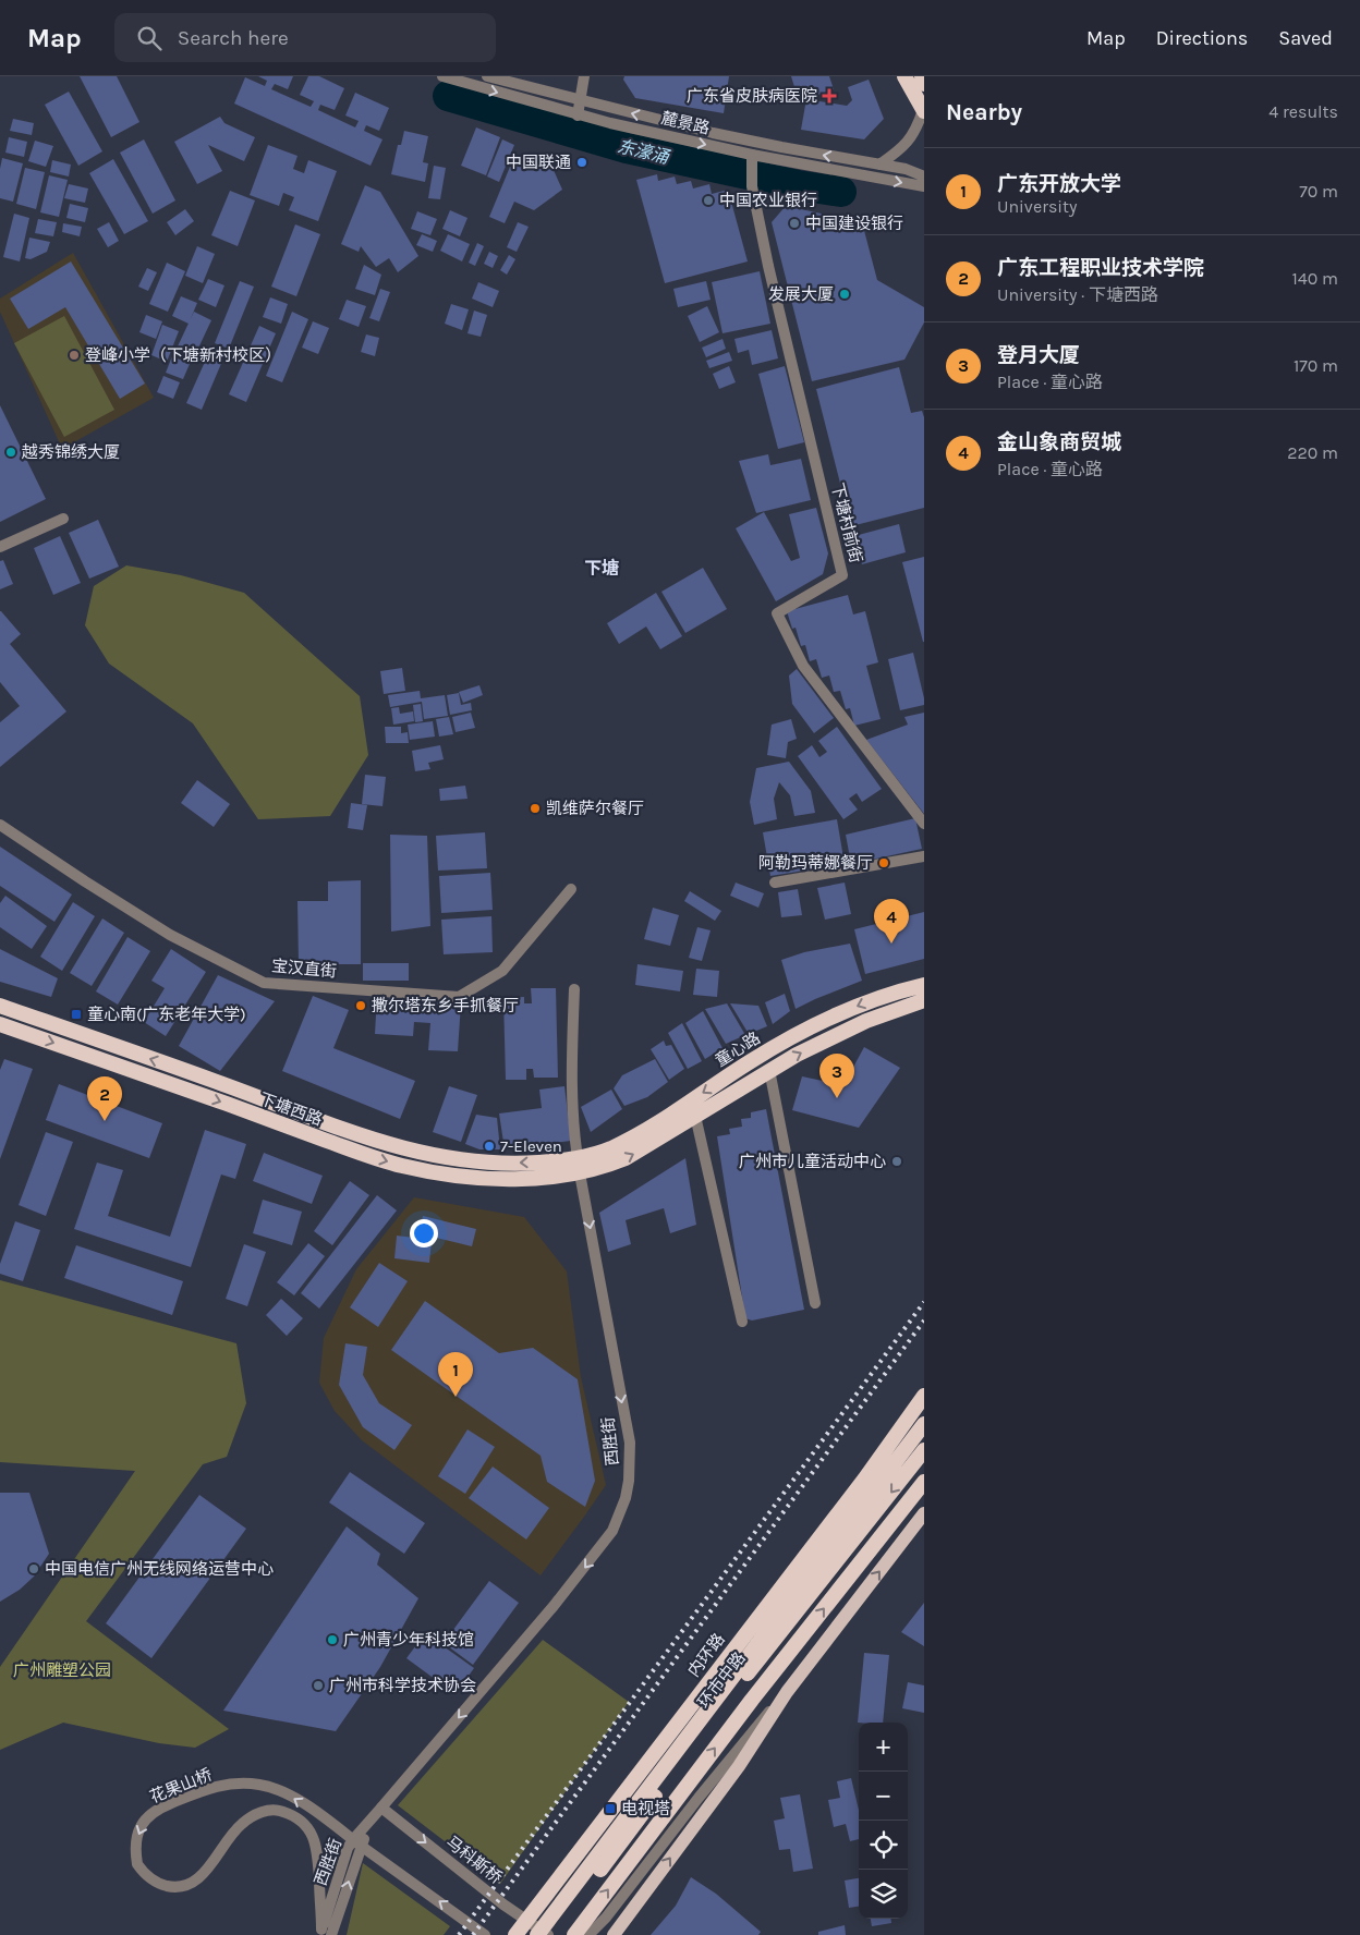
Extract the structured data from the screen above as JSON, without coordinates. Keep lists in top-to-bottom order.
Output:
{
  "streets": {
    "highway": [
      "童心路",
      "下塘西路",
      "内环路",
      "环市中路"
    ],
    "street": [
      "麓景路",
      "下塘村前街",
      "宝汉直街",
      "西胜街",
      "花果山桥",
      "马科斯桥"
    ]
  },
  "crossings": [
    ["麓景路", "下塘村前街"],
    ["童心路", "下塘西路"],
    ["童心路", "西胜街"],
    ["下塘西路", "西胜街"],
    ["西胜街", "花果山桥"],
    ["西胜街", "马科斯桥"],
    ["环市中路", "马科斯桥"]
  ],
  "one_way": ["西胜街", "马科斯桥"],
  "districts": ["下塘"],
  "water": ["东濠涌"],
  "parks": ["广州雕塑公园"],
  "places": {
    "health": ["广东省皮肤病医院"],
    "other": [
      "中国联通",
      "中国农业银行",
      "中国建设银行",
      "发展大厦",
      "登峰小学（下塘新村校区）",
      "越秀锦绣大厦",
      "凯维萨尔餐厅",
      "阿勒玛蒂娜餐厅",
      "撒尔塔东乡手抓餐厅",
      "7-Eleven",
      "广州市儿童活动中心",
      "中国电信广州无线网络运营中心",
      "广州青少年科技馆",
      "广州市科学技术协会"
    ],
    "transit": ["童心南(广东老年大学)", "电视塔"]
  },
  "page": {
    "header": "Map",
    "search": "Search here",
    "nav": ["Map", "Directions", "Saved"],
    "heading": ["Nearby", "4 results"],
    "list": [
      {
        "mark": "1",
        "name": "广东开放大学",
        "note": "University",
        "value": "70 m"
      },
      {
        "mark": "2",
        "name": "广东工程职业技术学院",
        "note": "University · 下塘西路",
        "value": "140 m"
      },
      {
        "mark": "3",
        "name": "登月大厦",
        "note": "Place · 童心路",
        "value": "170 m"
      },
      {
        "mark": "4",
        "name": "金山象商贸城",
        "note": "Place · 童心路",
        "value": "220 m"
      }
    ],
    "pins": [
      "4",
      "3",
      "2",
      "1"
    ],
    "map_buttons": ["+", "−"]
  }
}
